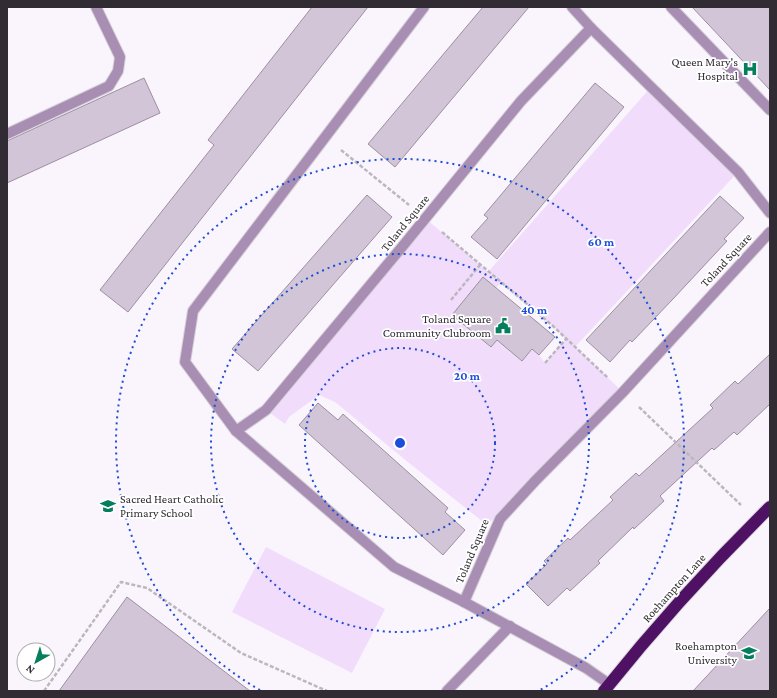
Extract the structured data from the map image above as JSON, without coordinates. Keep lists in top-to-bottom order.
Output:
{
  "streets": {
    "highway": ["Roehampton Lane"],
    "street": ["Toland Square"]
  },
  "crossings": [
    ["Toland Square", "Roehampton Lane"]
  ],
  "places": {
    "hospital": ["Queen Mary's Hospital"],
    "public building": ["Toland Square Community Clubroom"],
    "school or university": ["Sacred Heart Catholic Primary School", "Roehampton University"]
  },
  "north": "bottom left",
  "rings": ["60 m", "40 m", "20 m"]
}
